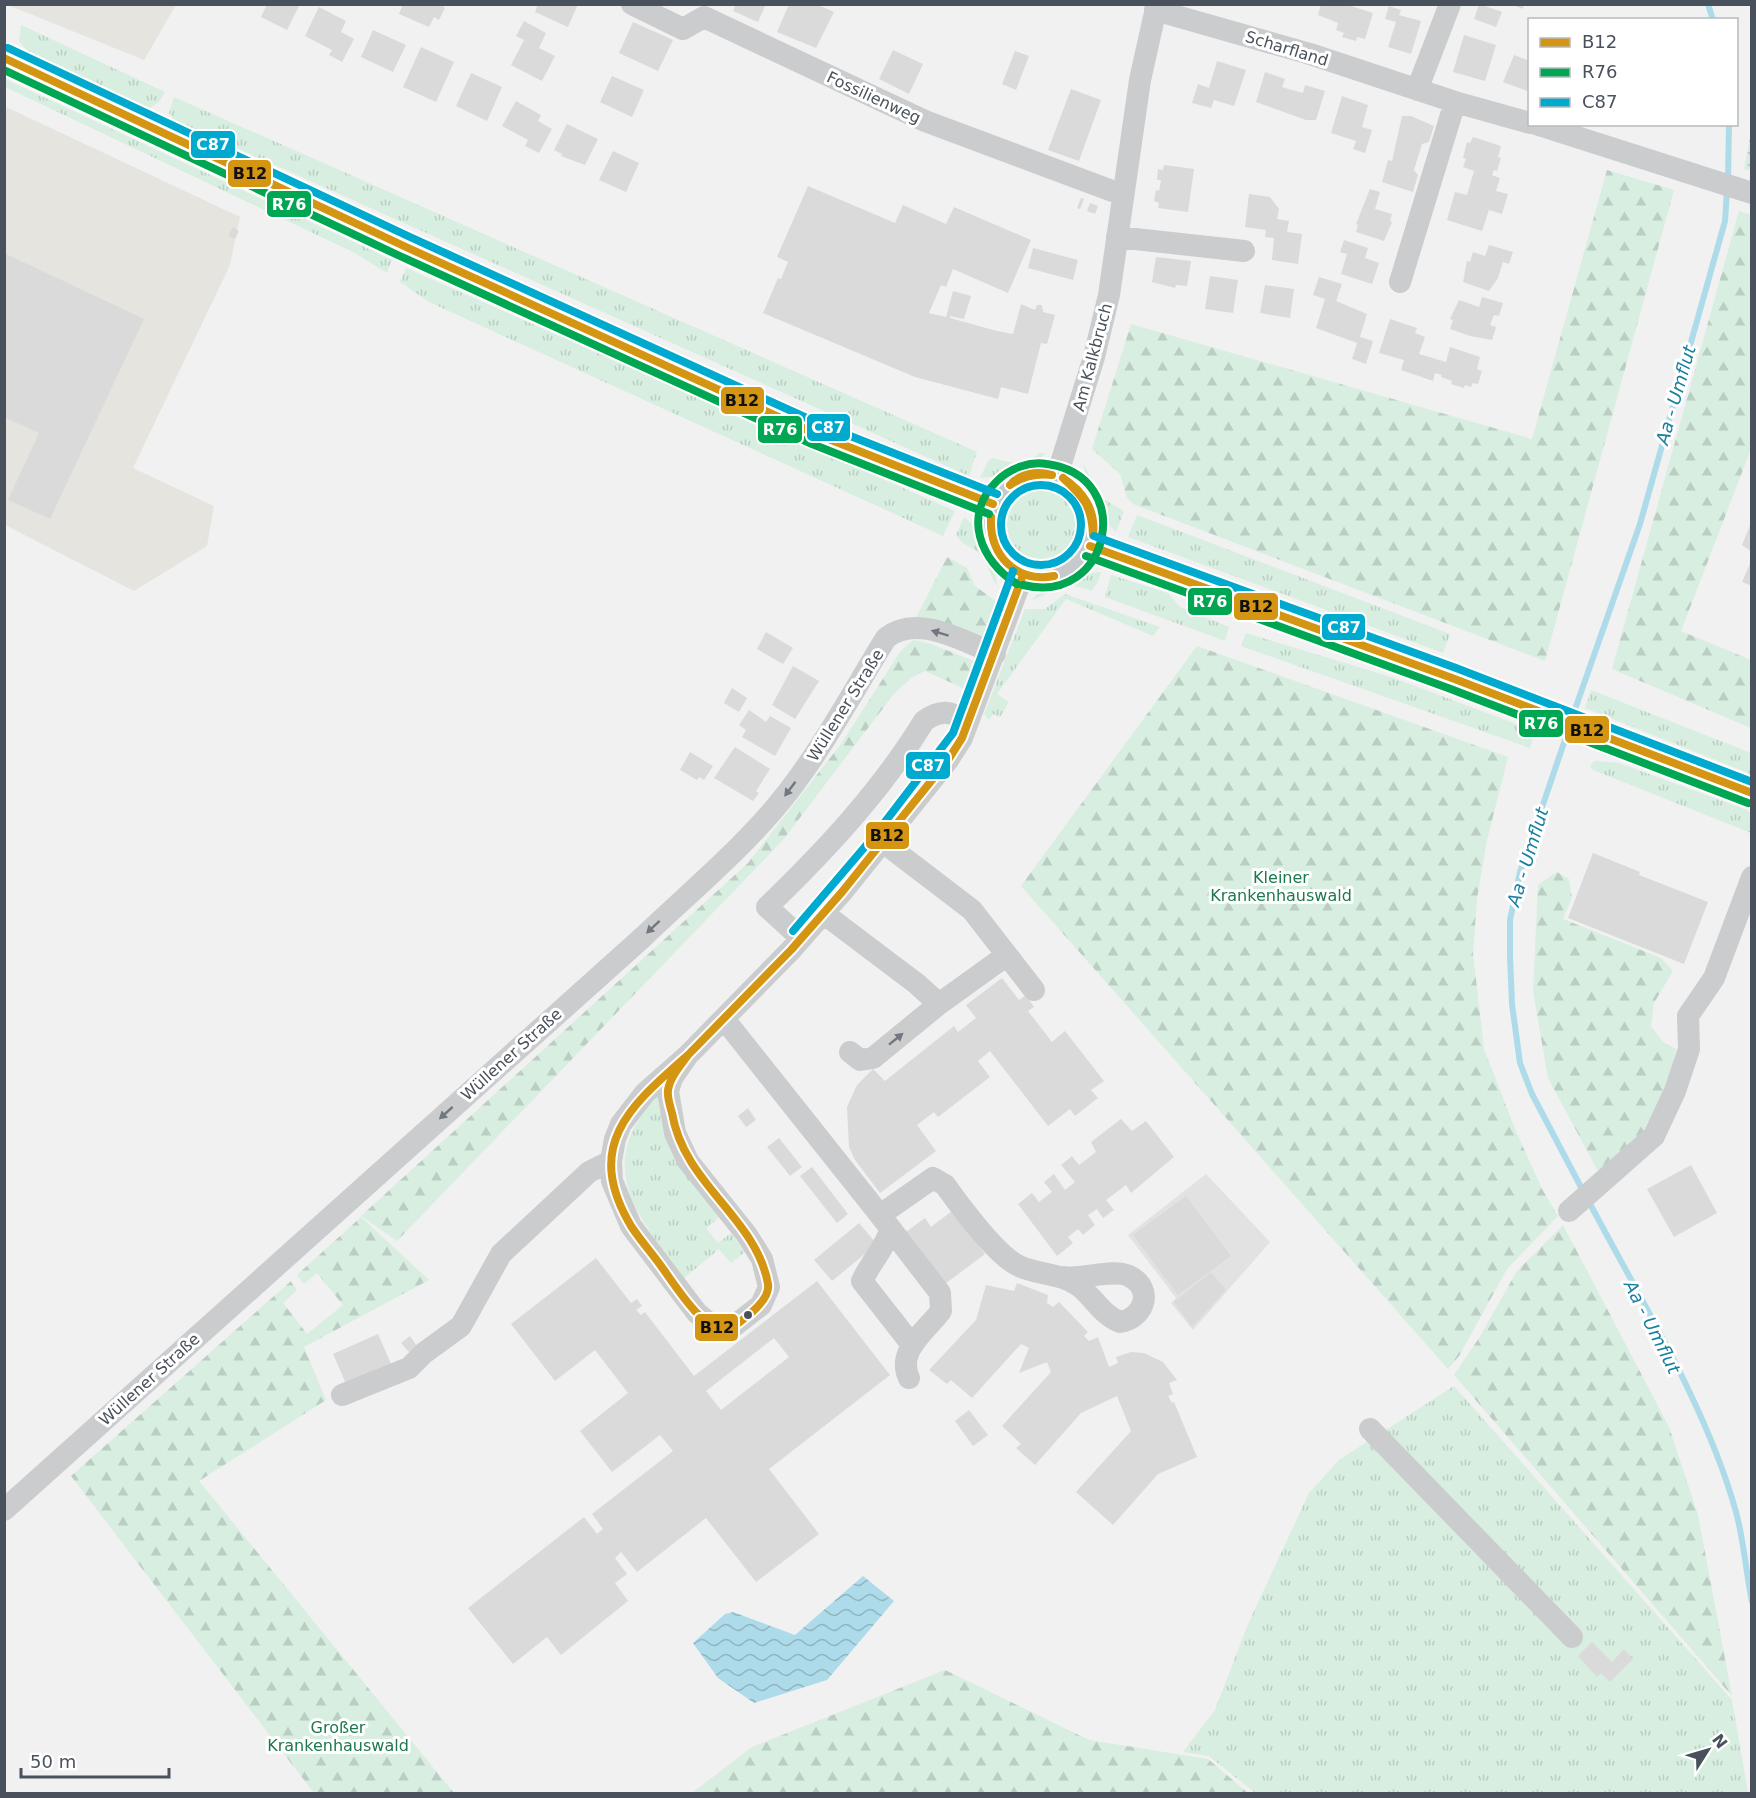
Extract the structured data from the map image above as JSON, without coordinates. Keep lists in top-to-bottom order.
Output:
{
  "streets": {
    "street": [
      "Scharfland",
      "Fossilienweg",
      "Am Kalkbruch",
      "Wüllener Straße"
    ]
  },
  "crossings": [
    ["Scharfland", "Am Kalkbruch"],
    ["Fossilienweg", "Am Kalkbruch"]
  ],
  "water": ["Aa - Umflut"],
  "parks": ["Kleiner Krankenhauswald", "Großer Krankenhauswald"],
  "lines": ["transit line C87", "transit line B12", "transit line R76"],
  "legend": ["B12", "R76", "C87"],
  "scale_bar": "50 m",
  "north": "top right"
}
